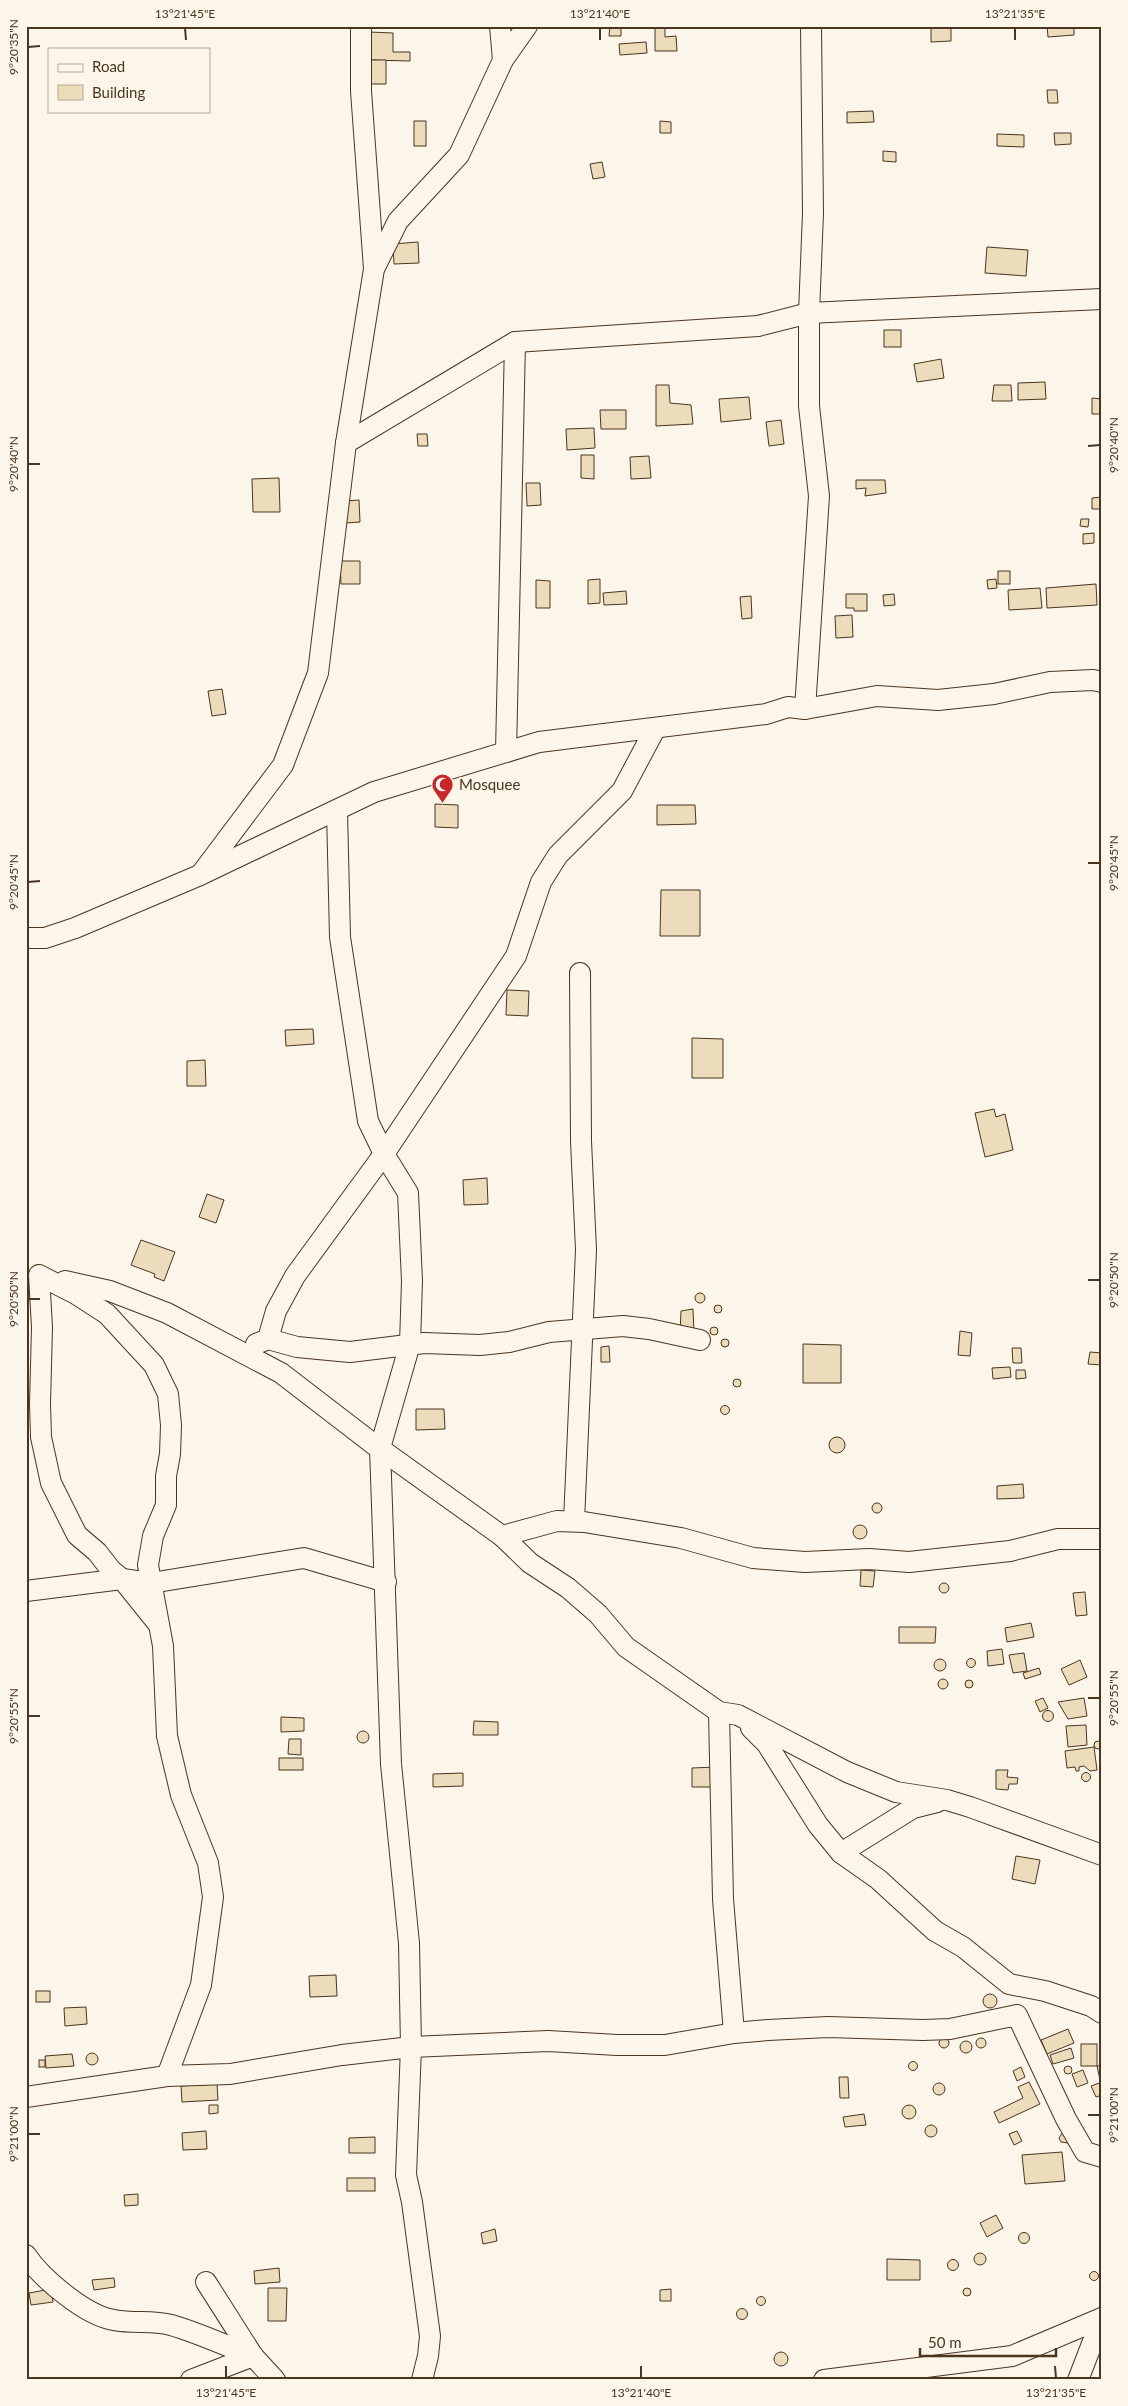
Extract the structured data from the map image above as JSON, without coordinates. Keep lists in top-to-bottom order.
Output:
{
  "places": {
    "mosque": ["Mosquee"]
  },
  "legend": ["Road", "Building"],
  "scale_bar": "50 m",
  "coordinates": [
    "13°21'45\"E",
    "13°21'40\"E",
    "13°21'35\"E",
    "9°20'35\"N",
    "9°20'40\"N",
    "9°20'45\"N",
    "9°20'50\"N",
    "9°20'55\"N",
    "9°21'00\"N"
  ]
}
